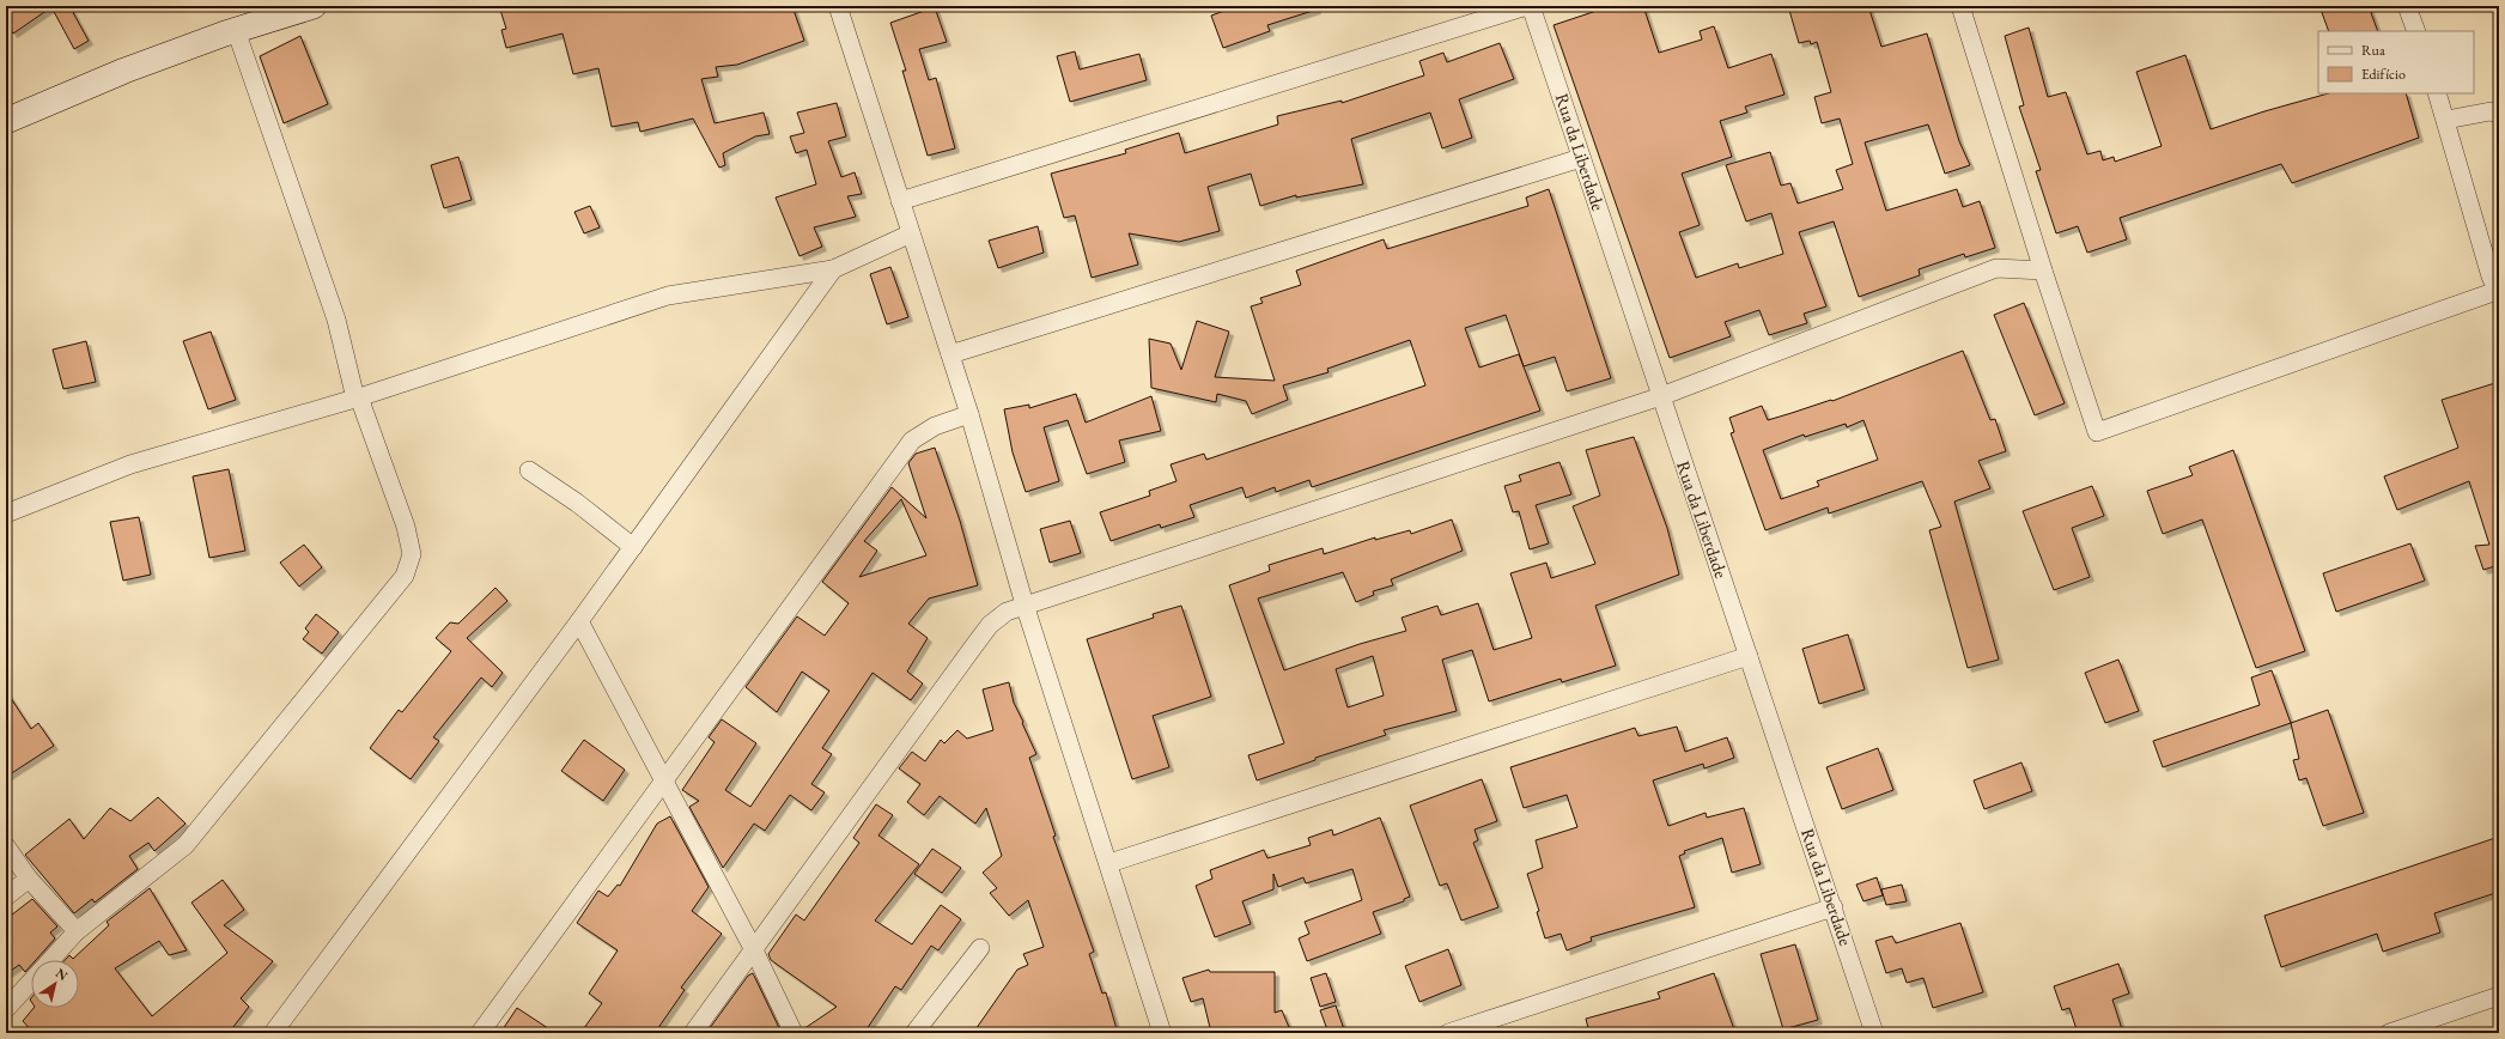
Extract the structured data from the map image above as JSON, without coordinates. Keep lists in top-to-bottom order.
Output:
{
  "streets": {
    "street": ["Rua da Liberdade"]
  },
  "legend": ["Rua", "Edifício"],
  "north": "top right"
}
